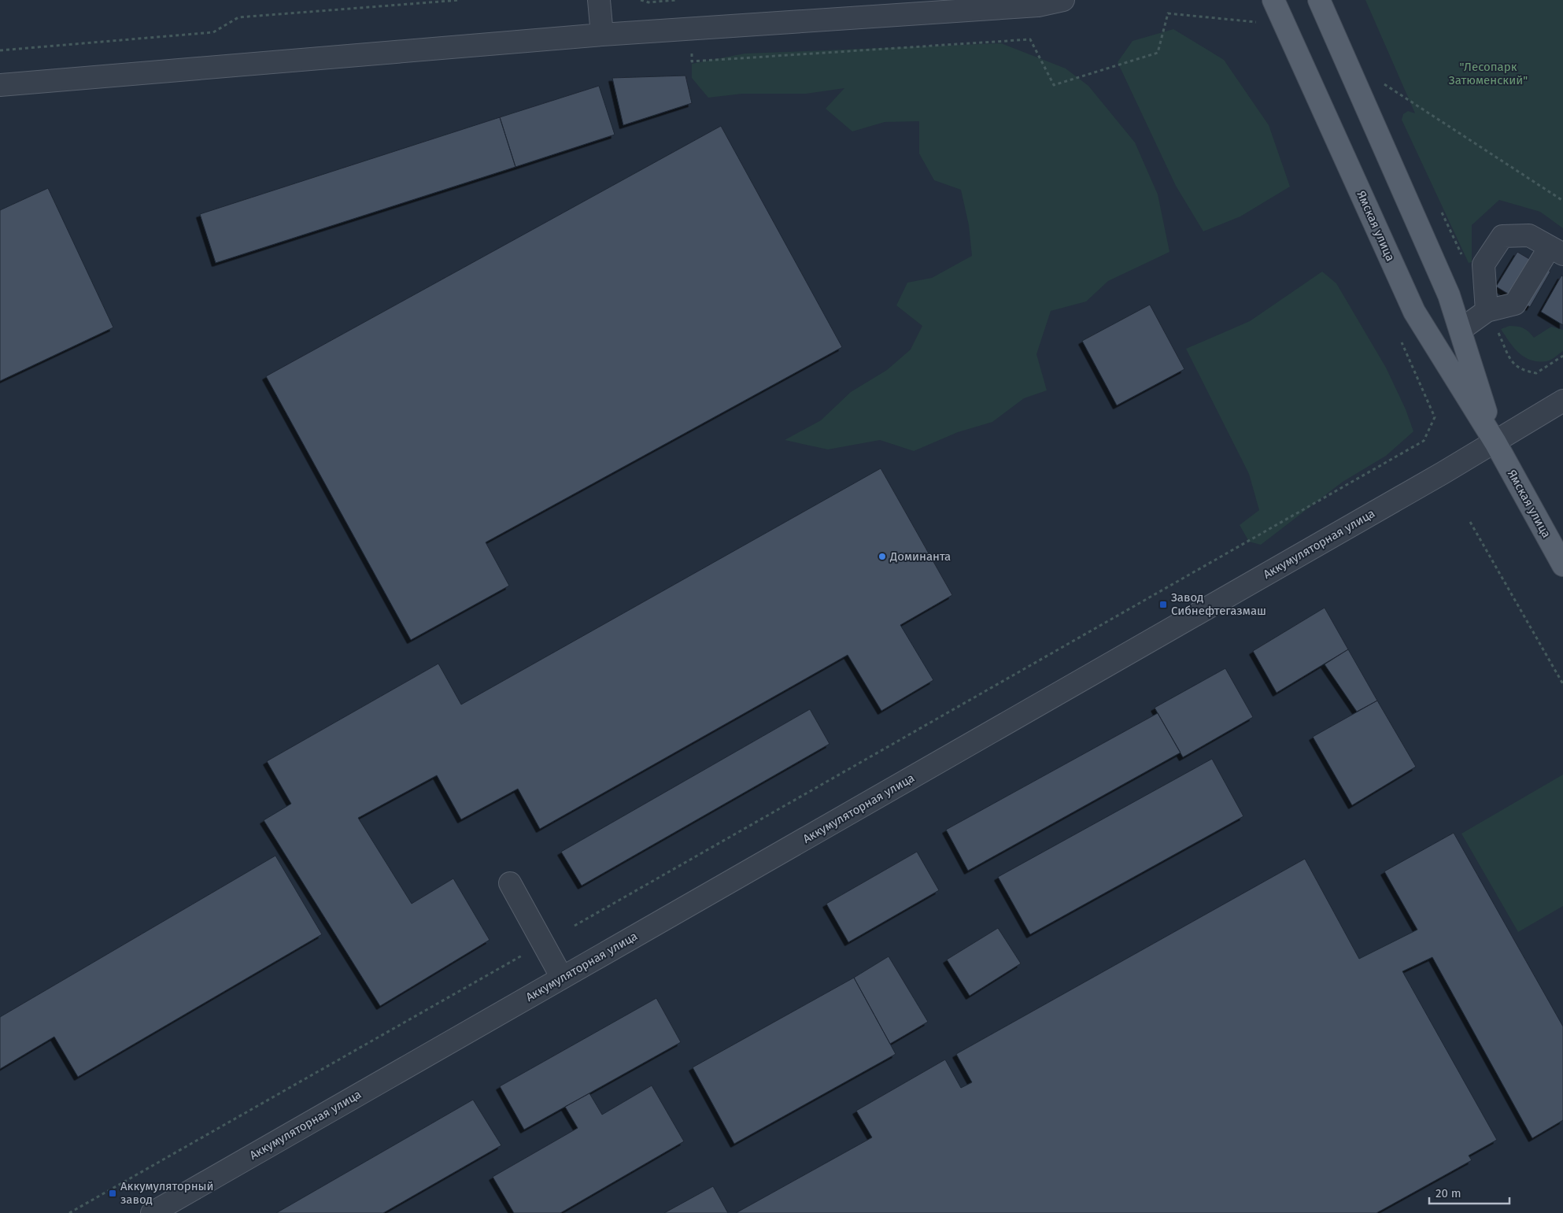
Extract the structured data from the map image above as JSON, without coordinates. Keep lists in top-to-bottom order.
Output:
{
  "streets": {
    "main road": ["Ямская улица"],
    "street": ["Аккумуляторная улица"]
  },
  "crossings": [
    ["Ямская улица", "Аккумуляторная улица"]
  ],
  "parks": ["\"Лесопарк Затюменский\""],
  "places": {
    "other": ["Доминанта"],
    "transit": ["Завод Сибнефтегазмаш", "Аккумуляторный завод"]
  },
  "scale_bar": "20 m"
}
